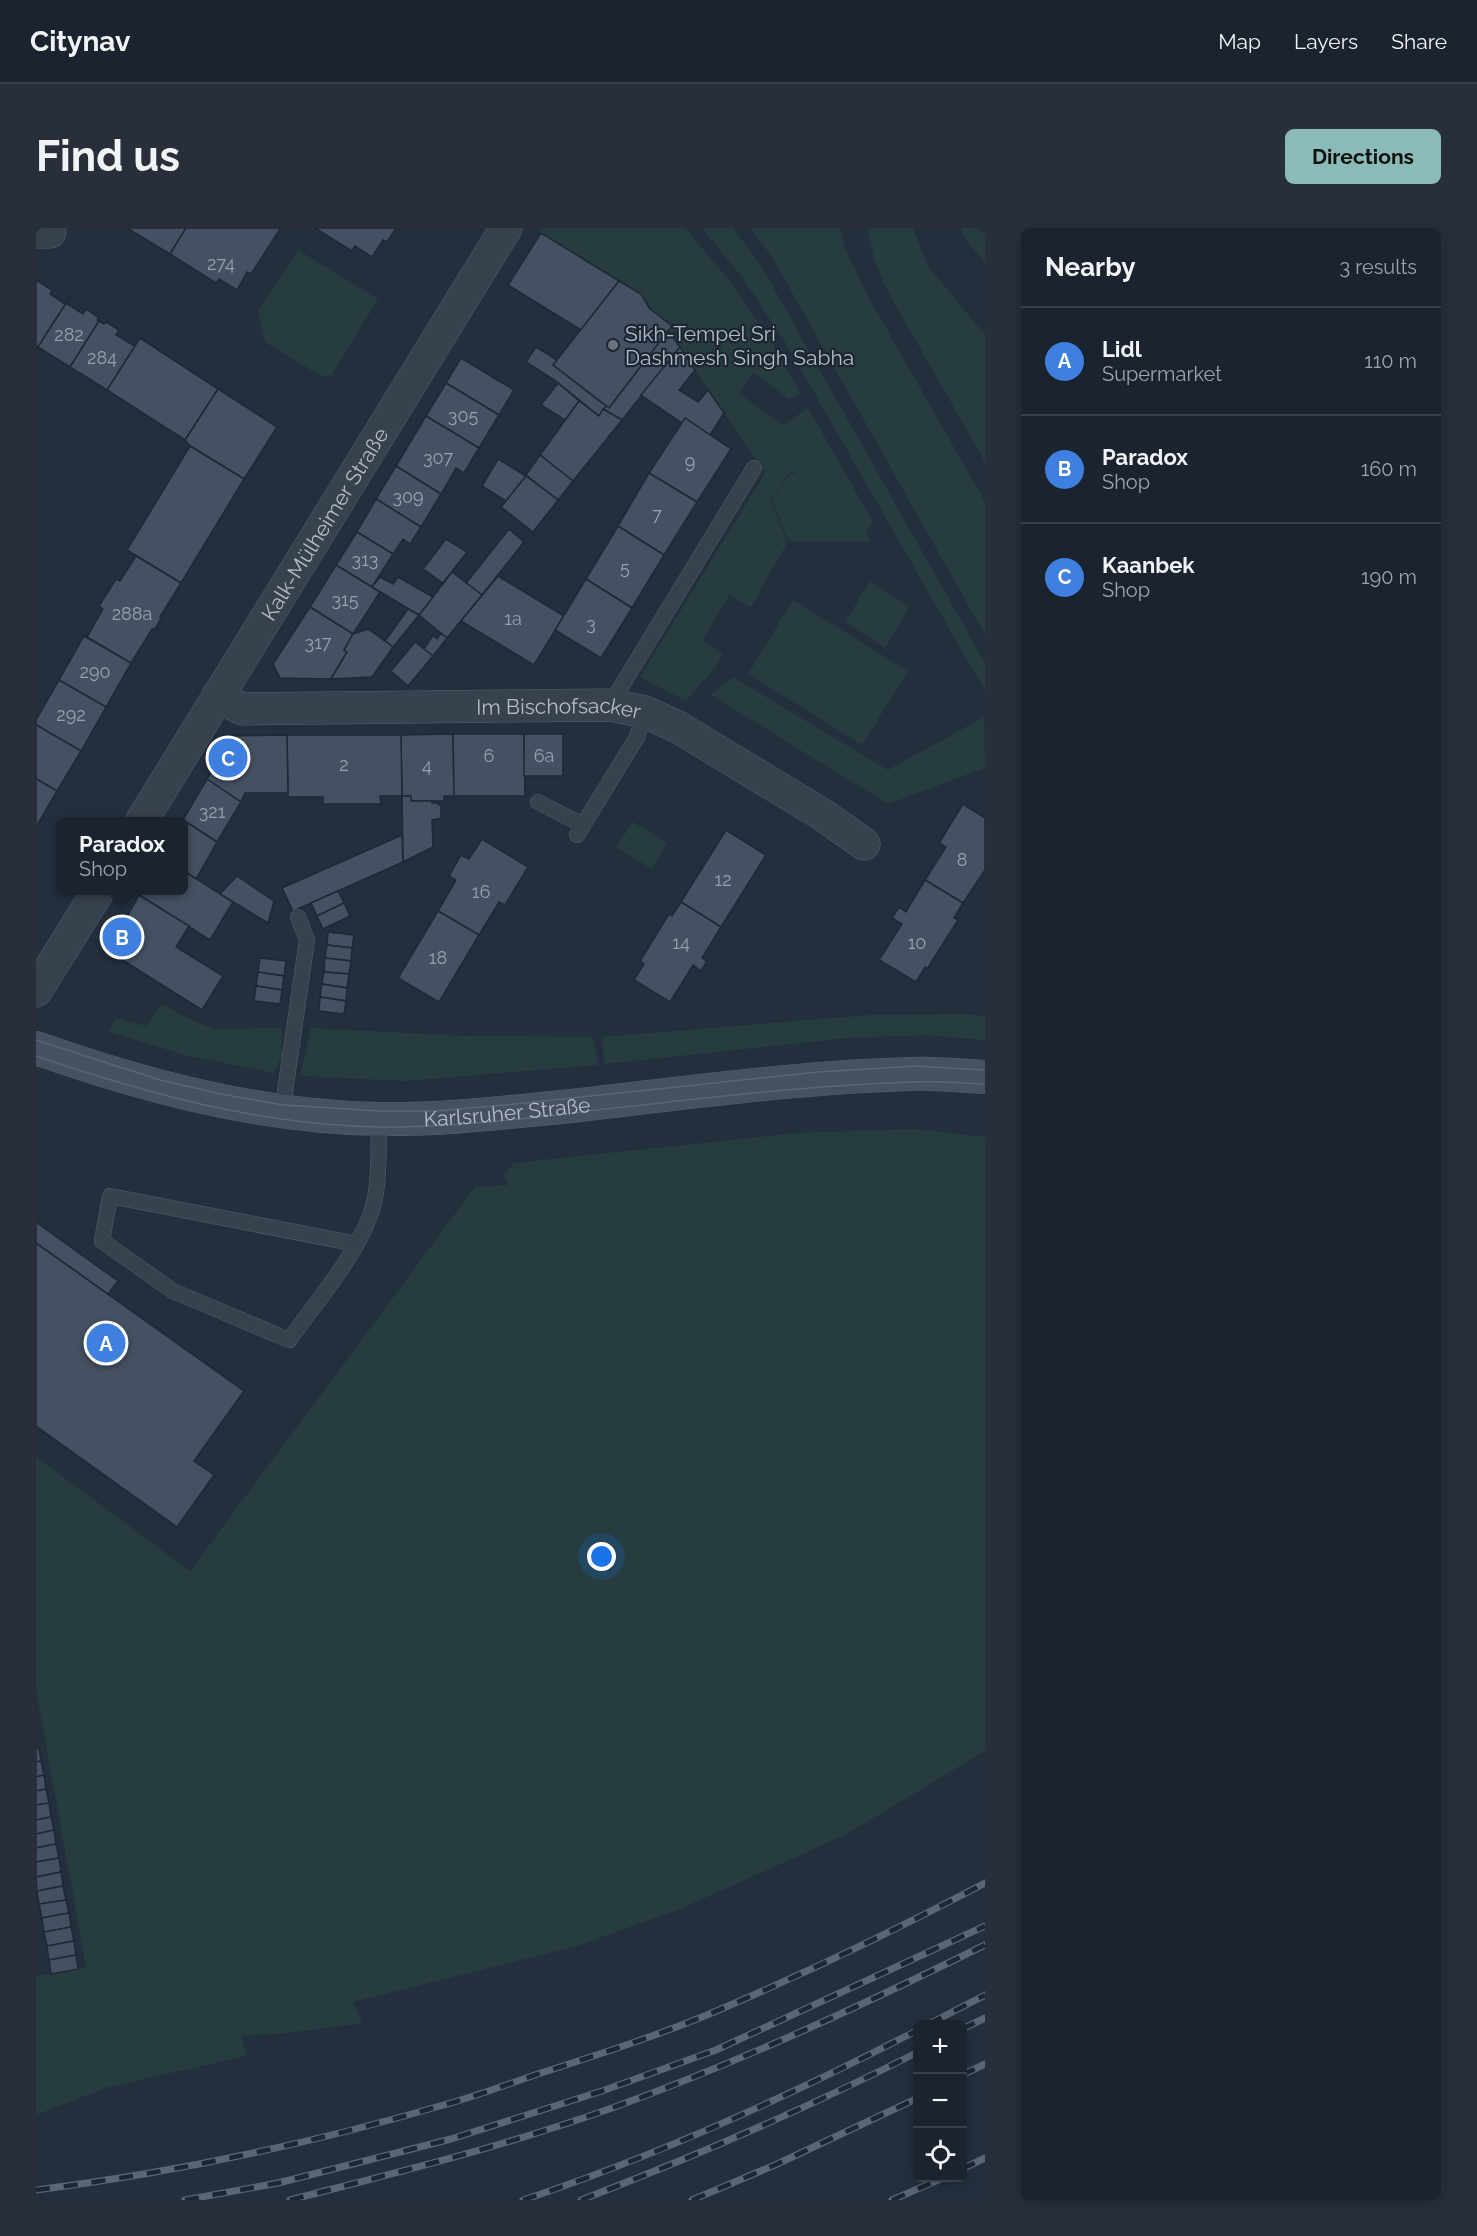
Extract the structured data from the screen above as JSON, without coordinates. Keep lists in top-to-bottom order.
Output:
{
  "streets": {
    "street": ["Kalk-Mülheimer Straße", "Im Bischofsacker", "Karlsruher Straße"]
  },
  "crossings": [
    ["Kalk-Mülheimer Straße", "Im Bischofsacker"]
  ],
  "places": ["Sikh-Tempel Sri Dashmesh Singh Sabha"],
  "house_numbers": [
    "274",
    "282",
    "284",
    "305",
    "307",
    "9",
    "309",
    "7",
    "313",
    "5",
    "315",
    "288a",
    "1a",
    "3",
    "317",
    "290",
    "292",
    "6",
    "6a",
    "2",
    "4",
    "321",
    "8",
    "12",
    "16",
    "14",
    "10",
    "18"
  ],
  "page": {
    "header": "Citynav",
    "nav": ["Map", "Layers", "Share"],
    "buttons": "Directions",
    "title": "Find us",
    "heading": ["Nearby", "3 results"],
    "list": [
      {
        "mark": "A",
        "name": "Lidl",
        "note": "Supermarket",
        "value": "110 m"
      },
      {
        "mark": "B",
        "name": "Paradox",
        "note": "Shop",
        "value": "160 m"
      },
      {
        "mark": "C",
        "name": "Kaanbek",
        "note": "Shop",
        "value": "190 m"
      }
    ],
    "pins": ["C", "B", "A"],
    "popup": ["Paradox", "Shop"],
    "map_buttons": ["+", "−"]
  }
}
